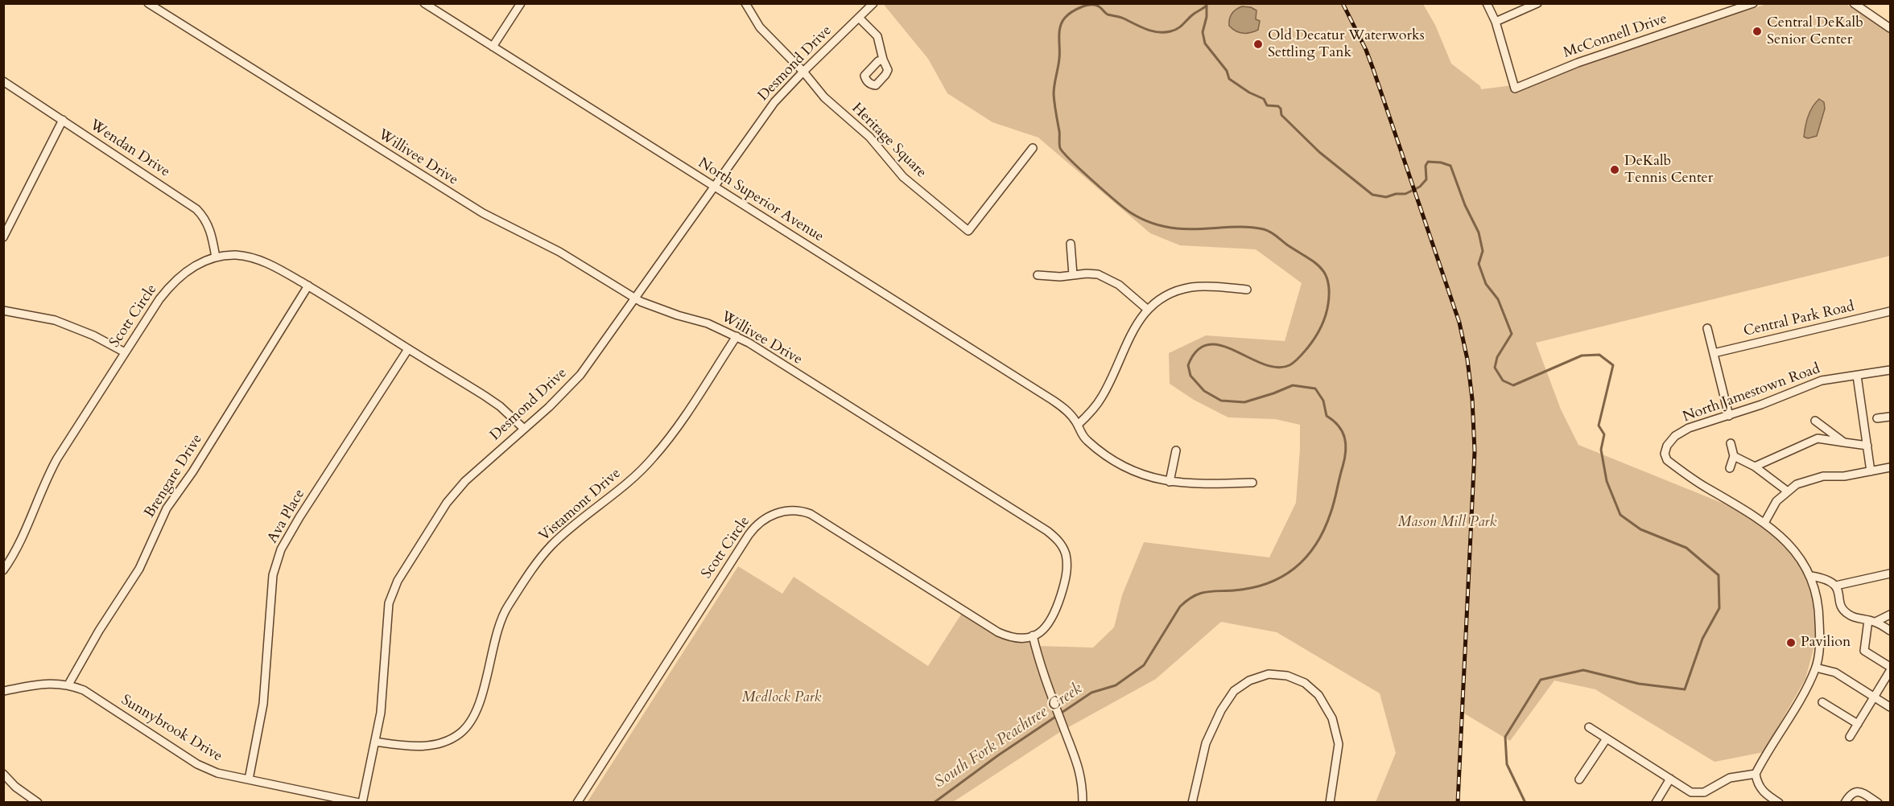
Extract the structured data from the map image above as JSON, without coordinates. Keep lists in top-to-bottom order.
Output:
{
  "streets": {
    "street": [
      "McConnell Drive",
      "Desmond Drive",
      "Heritage Square",
      "Wendan Drive",
      "Willivee Drive",
      "North Superior Avenue",
      "Scott Circle",
      "Central Park Road",
      "North Jamestown Road",
      "Brengare Drive",
      "Vistamont Drive",
      "Ava Place",
      "Sunnybrook Drive"
    ]
  },
  "crossings": [
    ["Desmond Drive", "Heritage Square"],
    ["Desmond Drive", "Willivee Drive"],
    ["Desmond Drive", "North Superior Avenue"],
    ["Desmond Drive", "Scott Circle"],
    ["Desmond Drive", "Vistamont Drive"],
    ["Desmond Drive", "Sunnybrook Drive"],
    ["Wendan Drive", "Scott Circle"],
    ["Willivee Drive", "Scott Circle"],
    ["Willivee Drive", "Vistamont Drive"],
    ["Scott Circle", "Brengare Drive"],
    ["Scott Circle", "Ava Place"],
    ["Brengare Drive", "Sunnybrook Drive"],
    ["Ava Place", "Sunnybrook Drive"]
  ],
  "water": ["South Fork Peachtree Creek"],
  "parks": ["Mason Mill Park", "Medlock Park"],
  "places": [
    "Central DeKalb Senior Center",
    "Old Decatur Waterworks Settling Tank",
    "DeKalb Tennis Center",
    "Pavilion"
  ]
}
